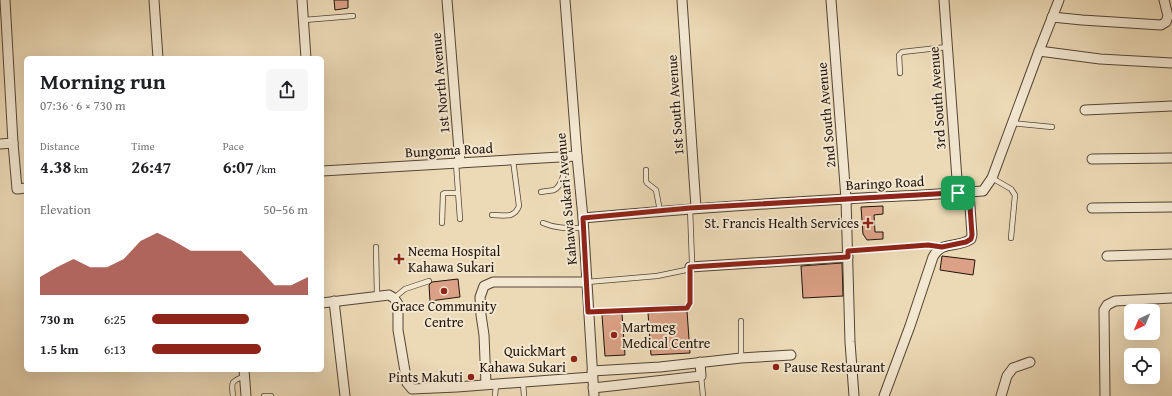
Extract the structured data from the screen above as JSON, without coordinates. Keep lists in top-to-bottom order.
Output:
{
  "streets": {
    "street": [
      "1st North Avenue",
      "3rd South Avenue",
      "1st South Avenue",
      "2nd South Avenue",
      "Bungoma Road",
      "Baringo Road",
      "Kahawa Sukari Avenue"
    ]
  },
  "crossings": [
    ["1st North Avenue", "Bungoma Road"],
    ["3rd South Avenue", "Baringo Road"],
    ["1st South Avenue", "Baringo Road"],
    ["2nd South Avenue", "Baringo Road"],
    ["Bungoma Road", "Kahawa Sukari Avenue"],
    ["Baringo Road", "Kahawa Sukari Avenue"]
  ],
  "places": {
    "health": ["St. Francis Health Services", "Neema Hospital Kahawa Sukari"],
    "other": [
      "Grace Community Centre",
      "Martmeg Medical Centre",
      "QuickMart Kahawa Sukari",
      "Pause Restaurant",
      "Pints Makuti"
    ]
  },
  "north": "bottom left",
  "page": {
    "heading": ["Morning run", "07:36 · 6 × 730 m"],
    "stats": [
      ["Distance", "4.38 km"],
      ["Time", "26:47"],
      ["Pace", "6:07 /km"]
    ],
    "chart": ["Elevation", "50–56 m"],
    "list": [
      {
        "name": "730 m",
        "note": "6:25"
      },
      {
        "name": "1.5 km",
        "note": "6:13"
      }
    ]
  }
}
